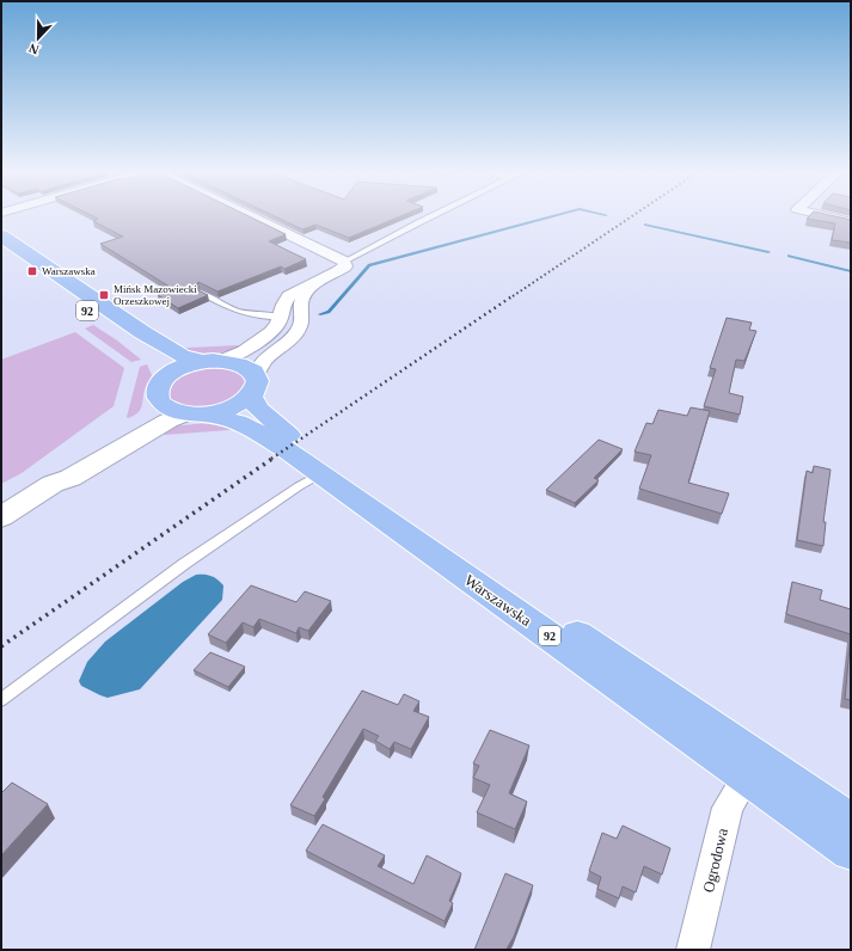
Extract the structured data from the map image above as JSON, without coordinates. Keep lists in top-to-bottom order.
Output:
{
  "streets": {
    "main road": ["92", "Warszawska"],
    "street": ["Ogrodowa"]
  },
  "crossings": [
    ["92", "Warszawska"],
    ["Warszawska", "Ogrodowa"]
  ],
  "places": {
    "transit": ["Warszawska", "Mińsk Mazowiecki Orzeszkowej"]
  },
  "north": "bottom"
}
